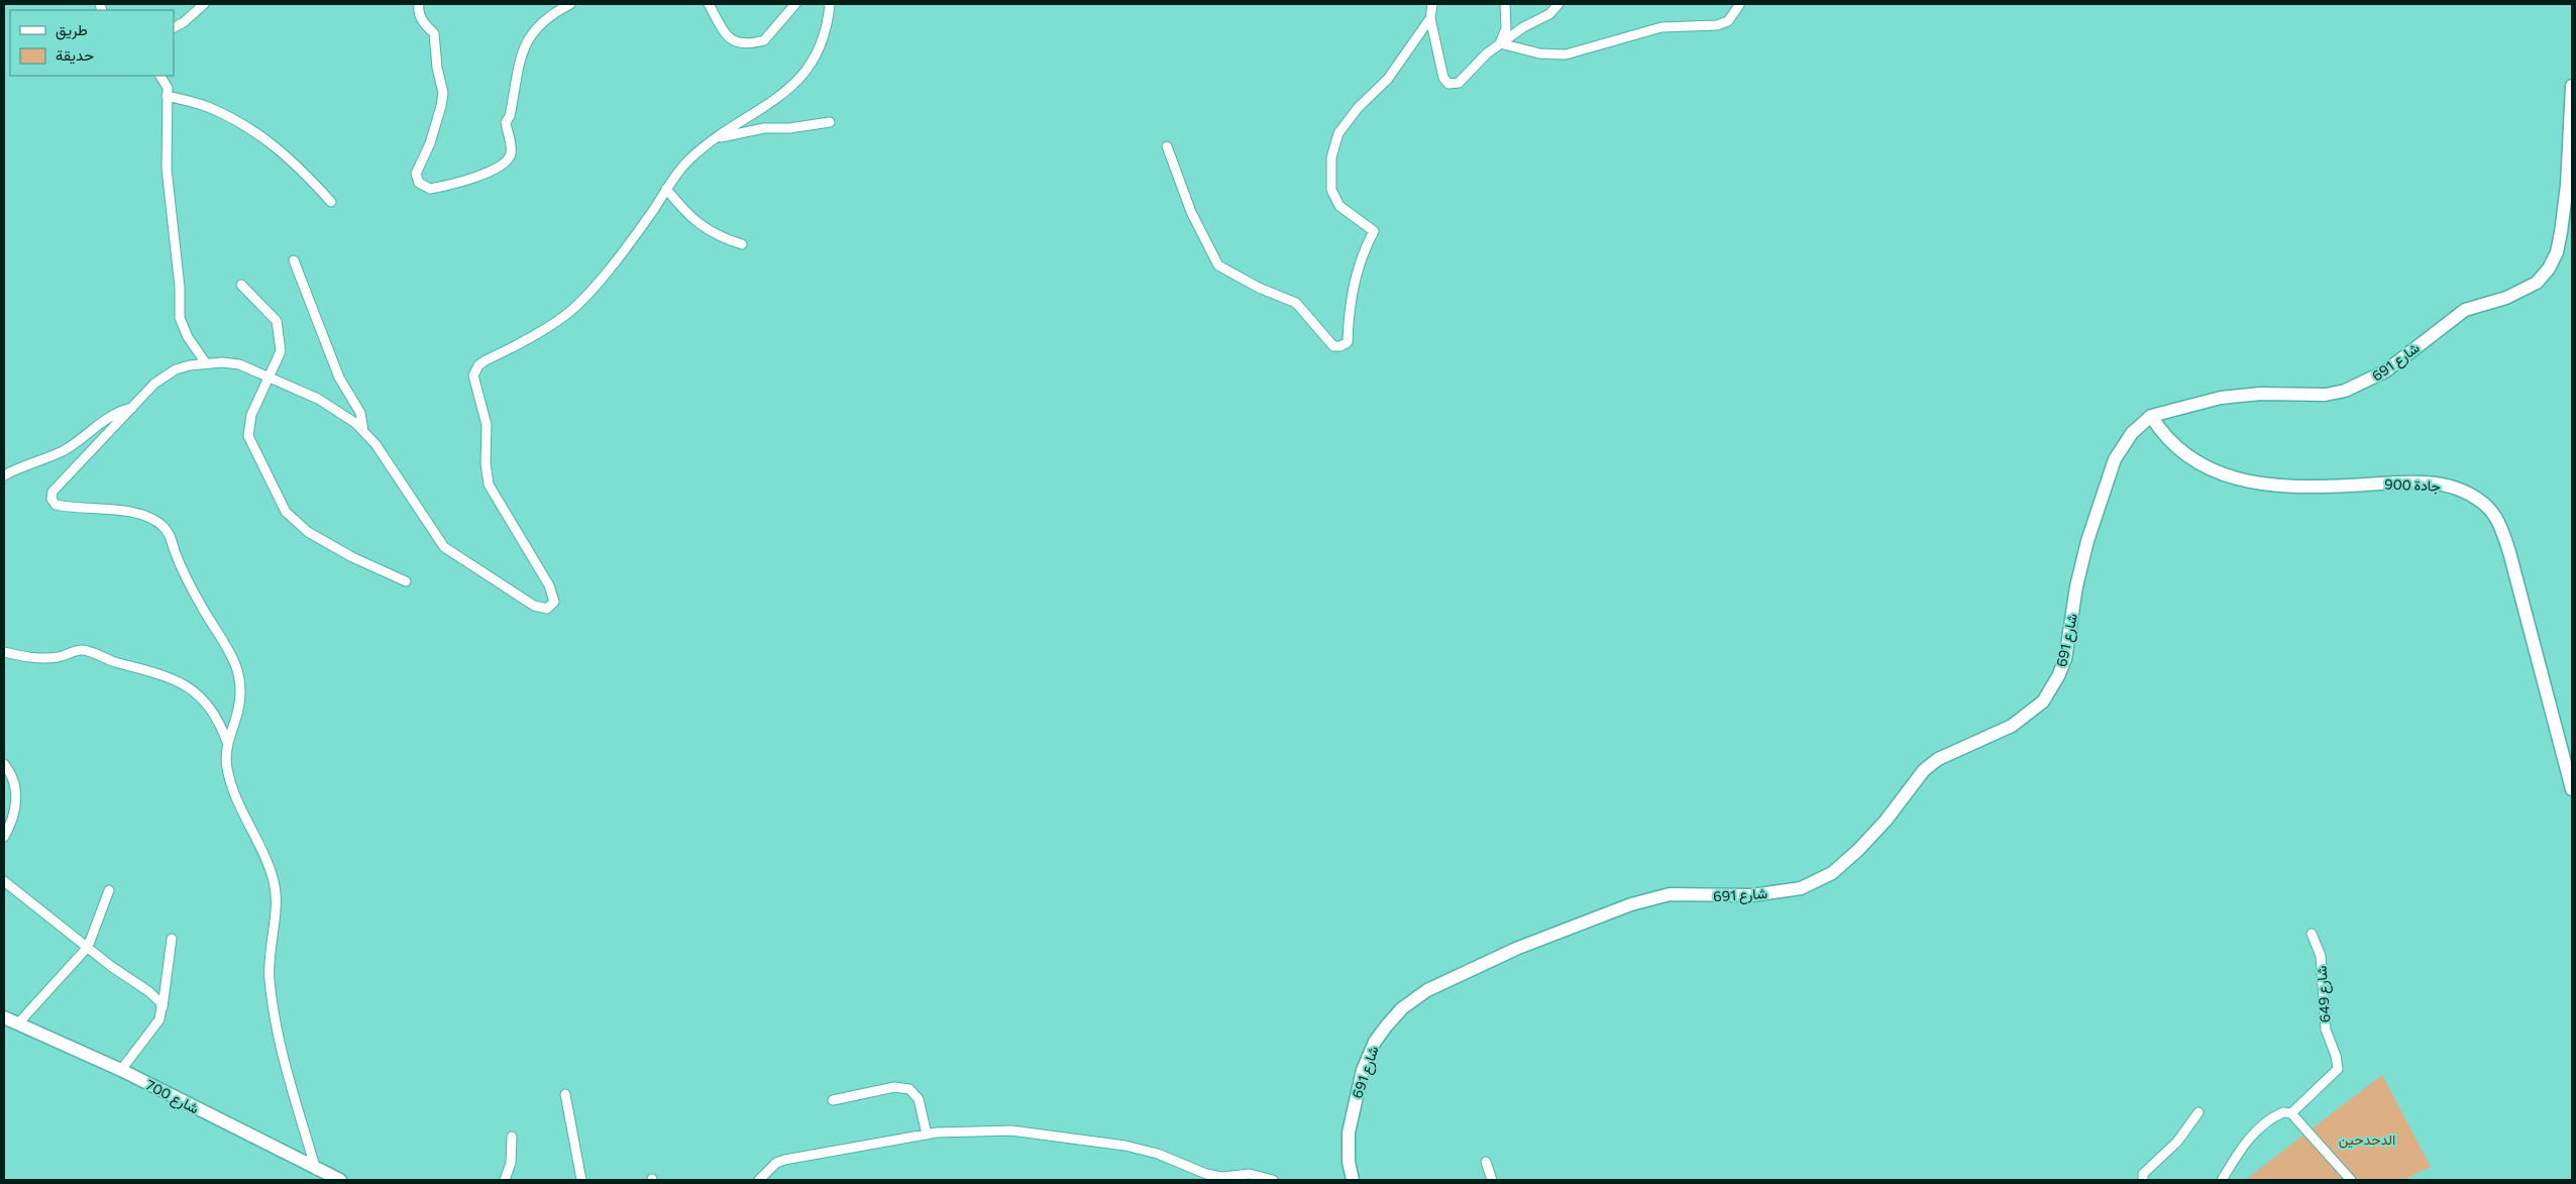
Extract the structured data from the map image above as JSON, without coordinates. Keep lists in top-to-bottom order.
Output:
{
  "streets": {
    "main road": ["شارع 691", "جادة 900", "شارع 700"],
    "street": ["شارع 649"]
  },
  "crossings": [
    ["شارع 691", "جادة 900"]
  ],
  "parks": ["الدحدحين"],
  "legend": ["طريق", "حديقة"]
}
